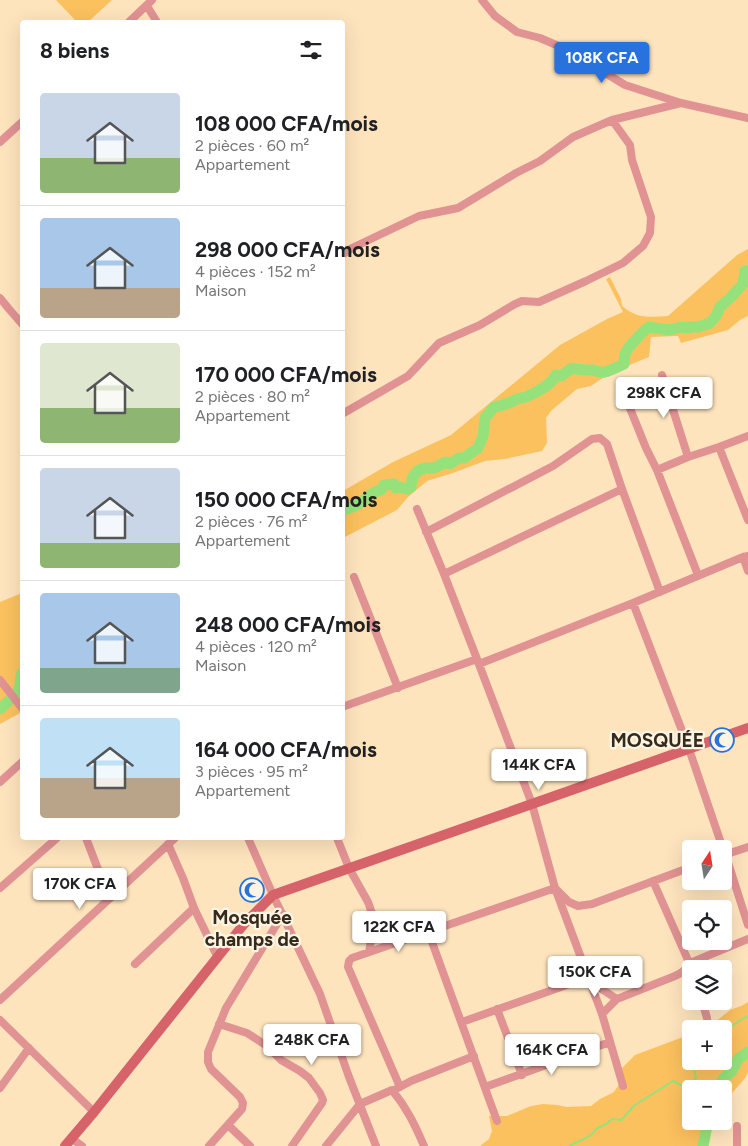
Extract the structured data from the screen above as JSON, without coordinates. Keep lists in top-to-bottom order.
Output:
{
  "places": {
    "mosque": ["MOSQUÉE", "Mosquée champs de"]
  },
  "north": "top",
  "page": {
    "heading": "8 biens",
    "price": [
      "108K CFA",
      "298K CFA",
      "144K CFA",
      "170K CFA",
      "122K CFA",
      "150K CFA",
      "248K CFA",
      "164K CFA"
    ],
    "list": [
      {
        "name": "108 000 CFA/mois",
        "note": "2 pièces · 60 m² · Appartement"
      },
      {
        "name": "298 000 CFA/mois",
        "note": "4 pièces · 152 m² · Maison"
      },
      {
        "name": "170 000 CFA/mois",
        "note": "2 pièces · 80 m² · Appartement"
      },
      {
        "name": "150 000 CFA/mois",
        "note": "2 pièces · 76 m² · Appartement"
      },
      {
        "name": "248 000 CFA/mois",
        "note": "4 pièces · 120 m² · Maison"
      },
      {
        "name": "164 000 CFA/mois",
        "note": "3 pièces · 95 m² · Appartement"
      }
    ],
    "map_buttons": ["+", "−"]
  }
}
